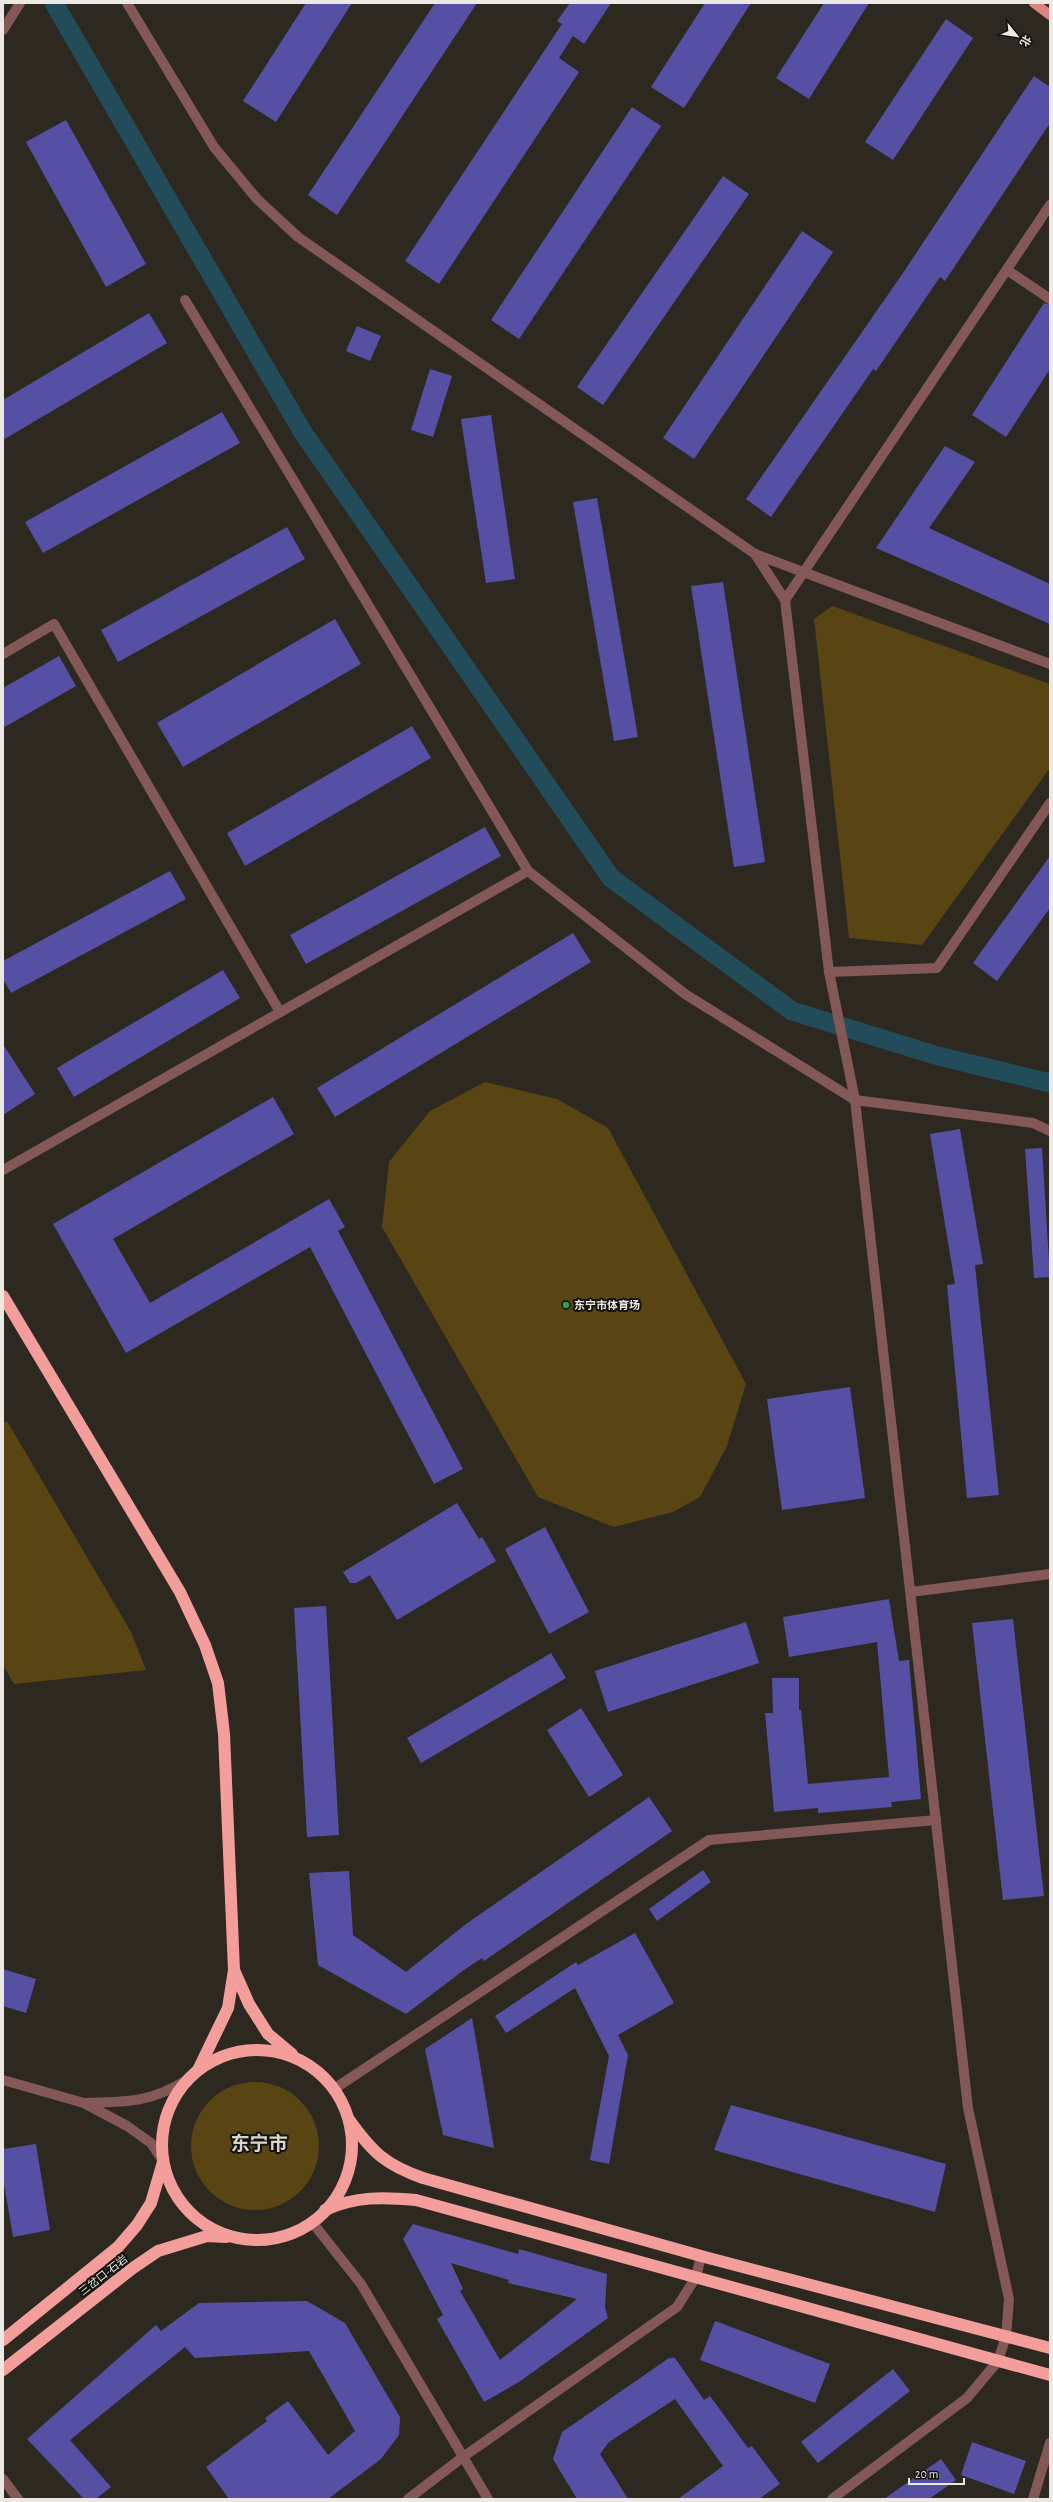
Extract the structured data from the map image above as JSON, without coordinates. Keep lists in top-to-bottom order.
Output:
{
  "streets": {
    "highway": ["三岔口-石岩"]
  },
  "districts": ["东宁市"],
  "places": ["东宁市体育场"],
  "scale_bar": "20 m",
  "north": "bottom right"
}
